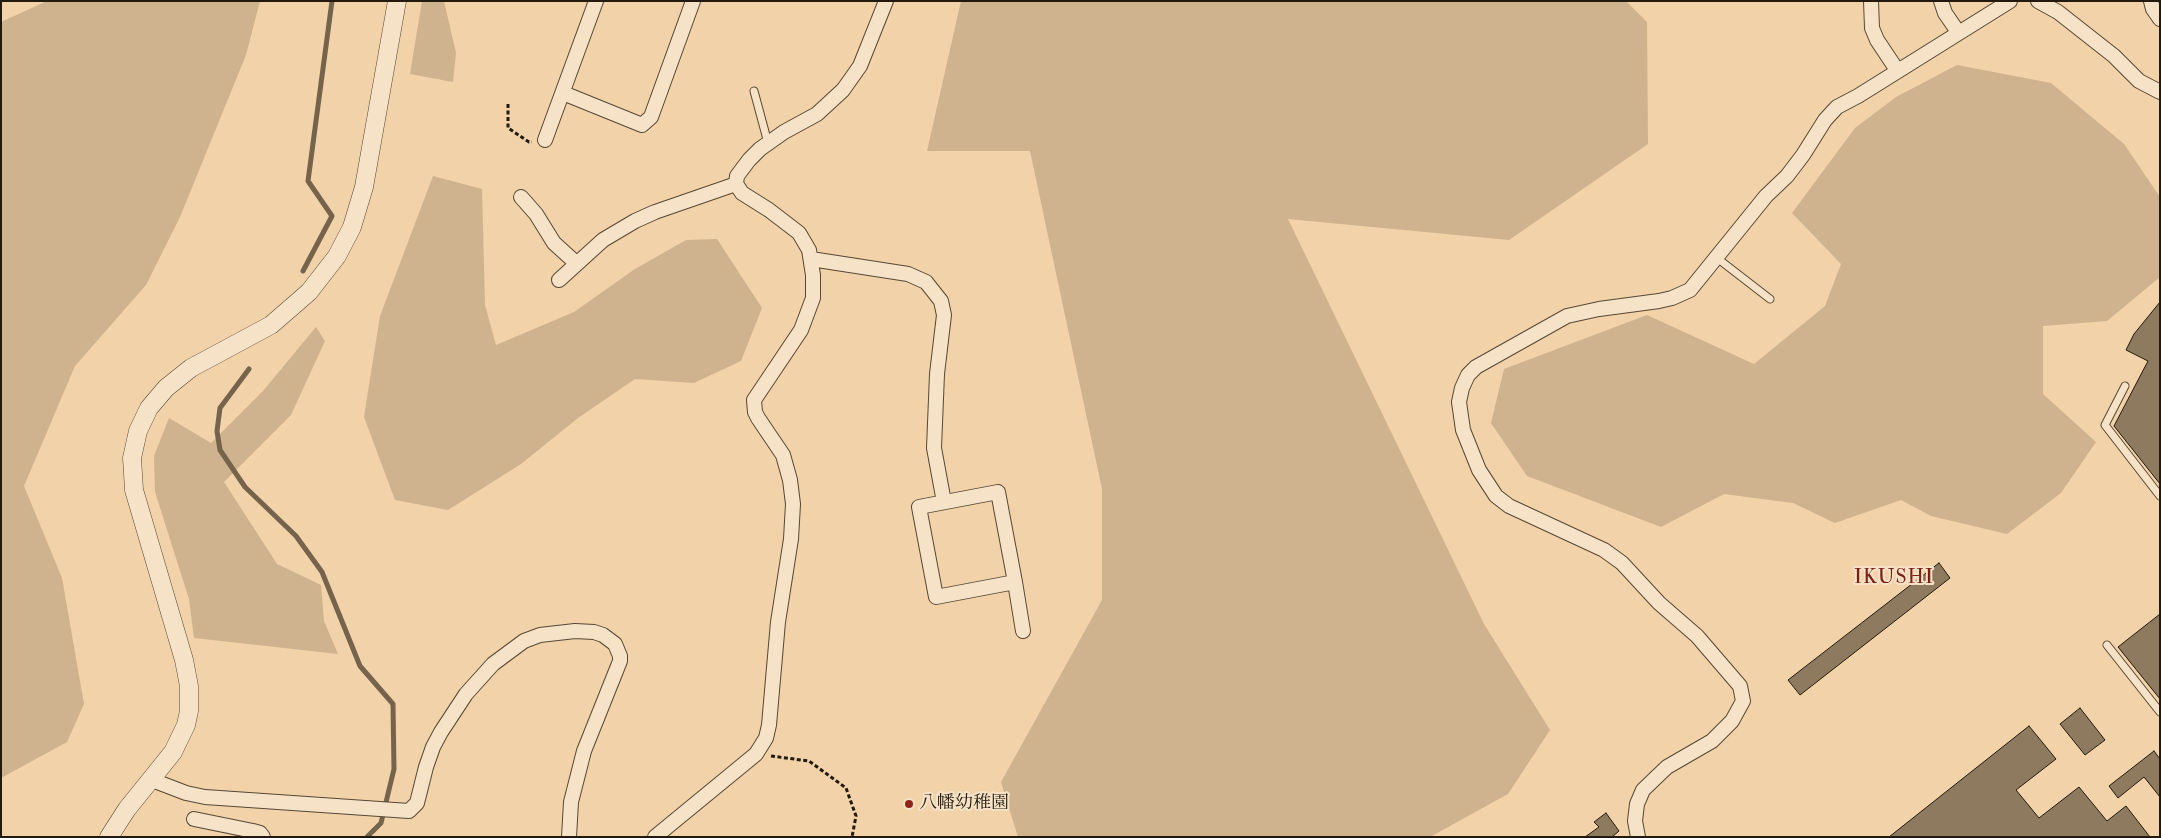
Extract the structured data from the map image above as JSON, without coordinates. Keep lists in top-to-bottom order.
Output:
{
  "districts": ["IKUSHI"],
  "places": ["八幡幼稚園"]
}
